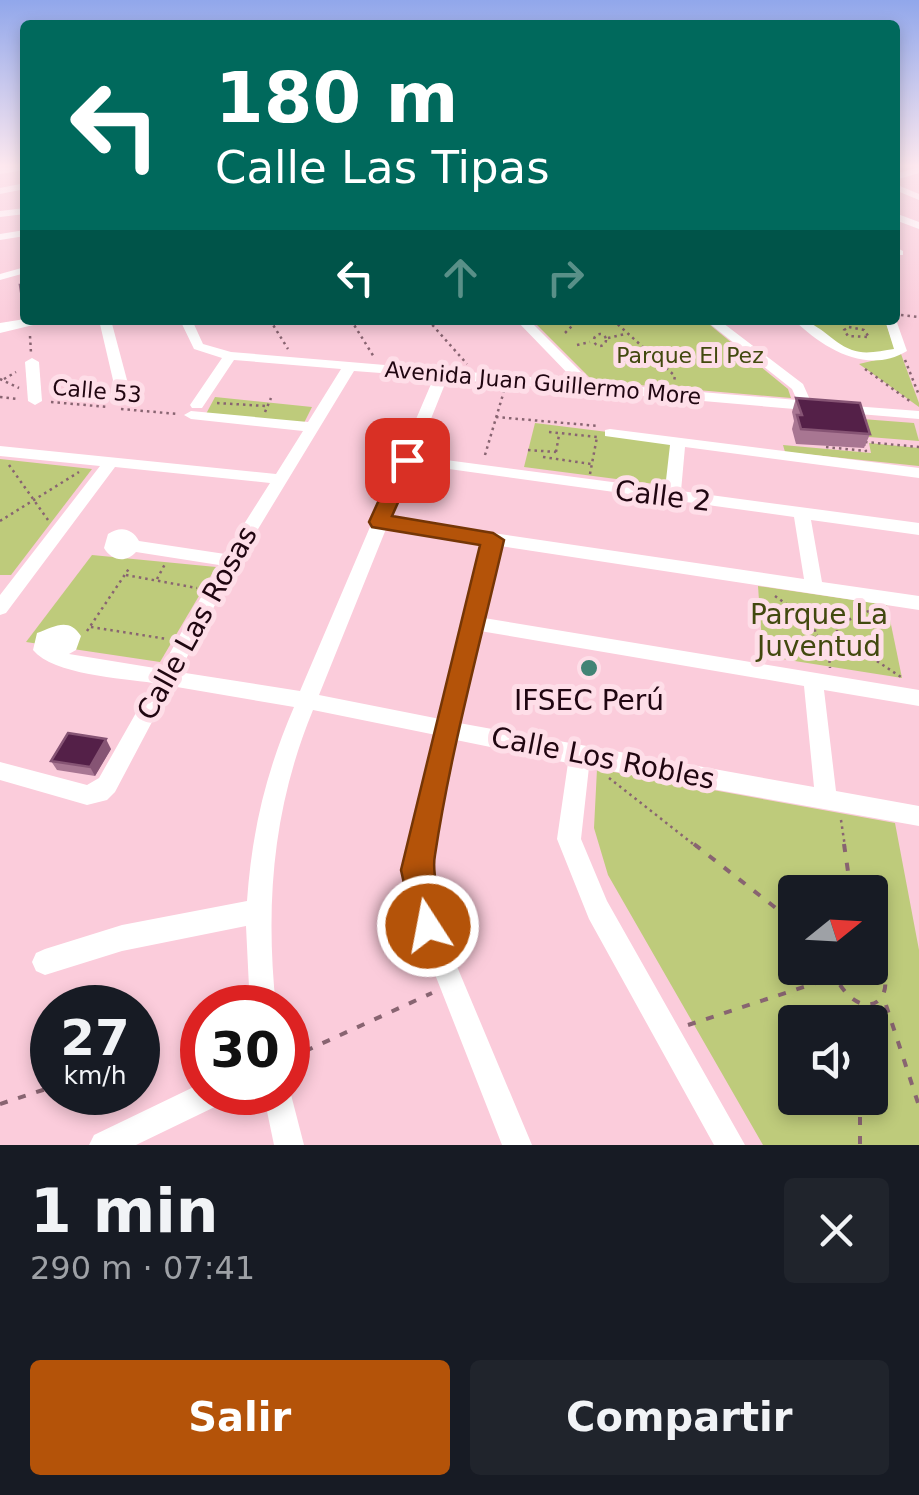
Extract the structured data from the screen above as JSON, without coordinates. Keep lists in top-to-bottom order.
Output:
{
  "streets": {
    "street": [
      "Avenida Juan Guillermo More",
      "Calle 2",
      "Calle Las Rosas",
      "Calle Los Robles"
    ],
    "path": ["Calle 53"]
  },
  "crossings": [
    ["Avenida Juan Guillermo More", "Calle Las Rosas"],
    ["Calle Las Rosas", "Calle Los Robles"]
  ],
  "parks": ["Parque El Pez", "Parque La Juventud"],
  "places": ["IFSEC Perú"],
  "north": "right",
  "page": {
    "turn": ["180 m", "Calle Las Tipas"],
    "speed": "27 km/h",
    "limit": "30",
    "heading": ["1 min", "290 m · 07:41"],
    "buttons": ["Salir", "Compartir"]
  }
}
